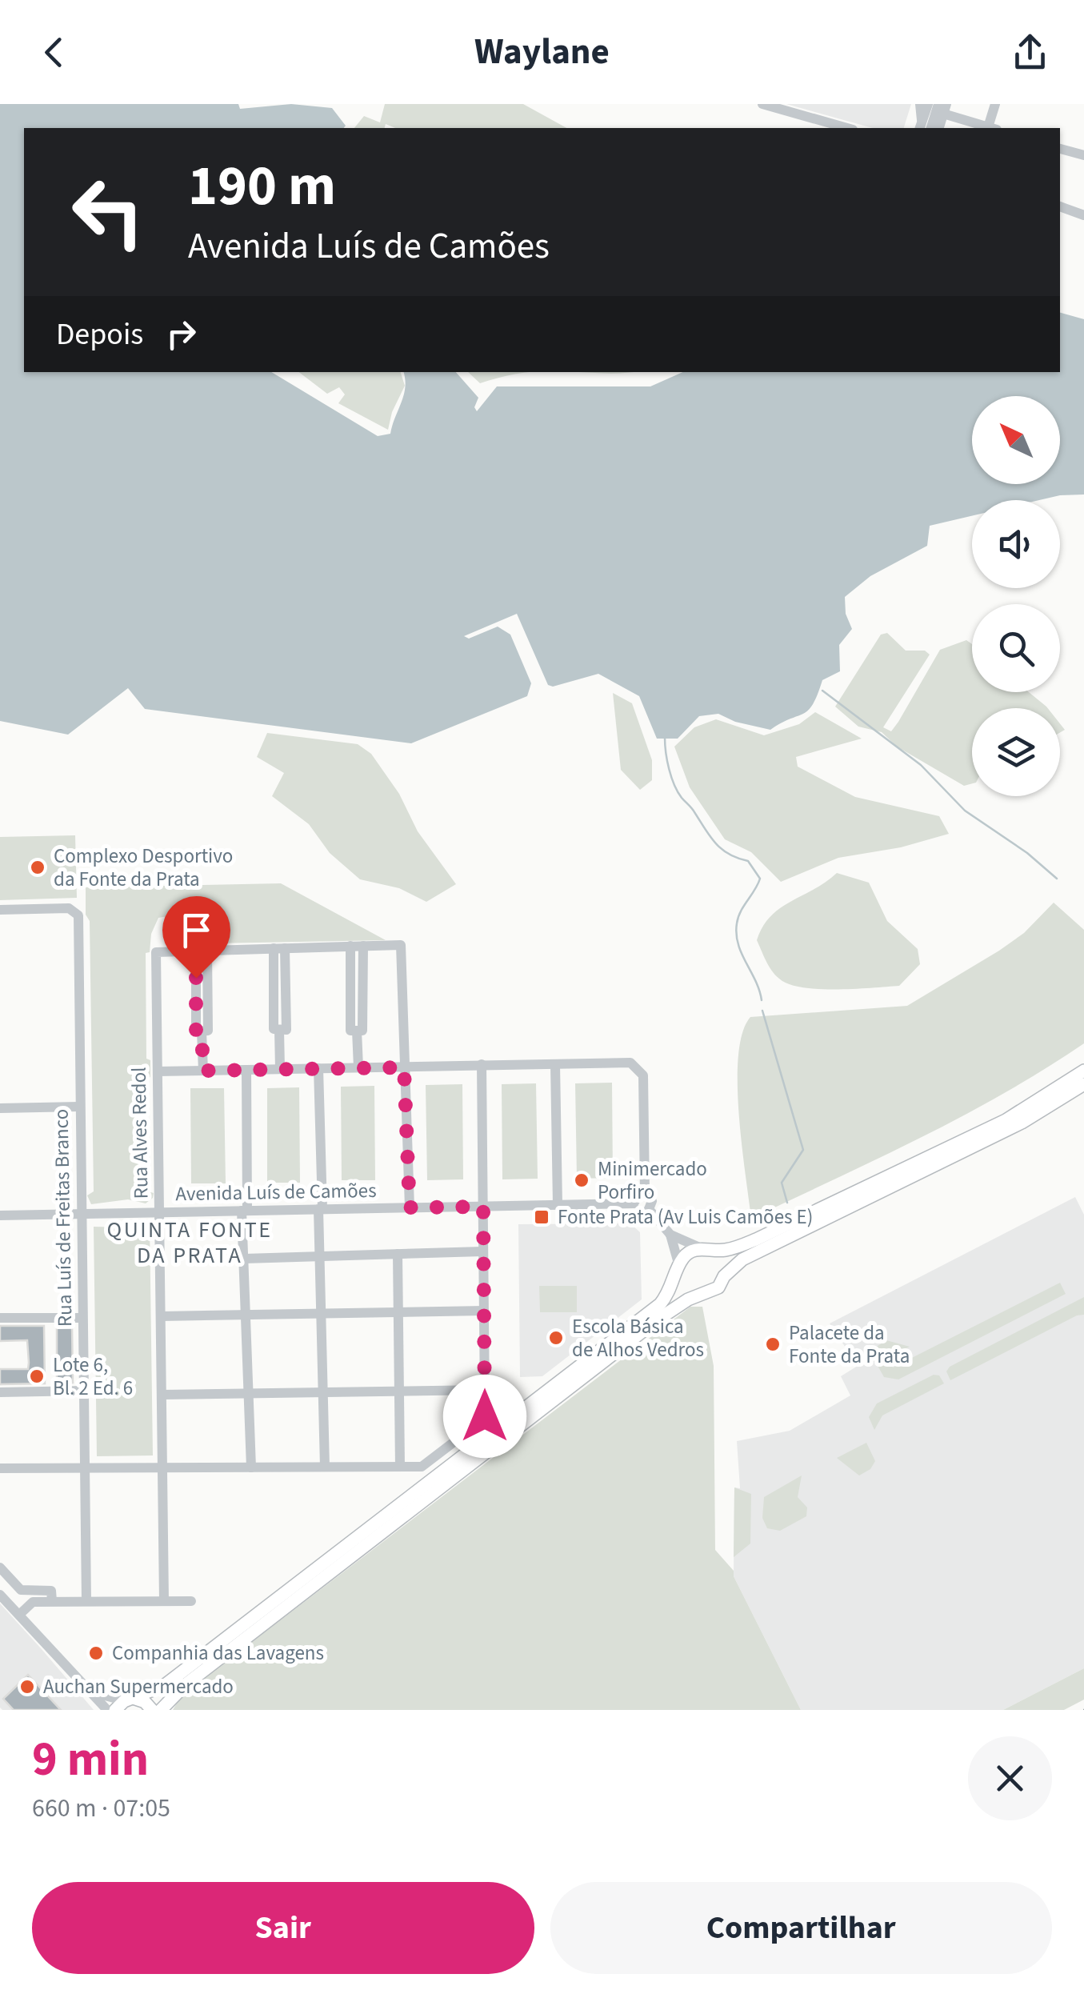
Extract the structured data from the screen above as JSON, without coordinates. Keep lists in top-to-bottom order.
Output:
{
  "streets": {
    "street": ["Rua Alves Redol", "Avenida Luís de Camões", "Rua Luís de Freitas Branco"]
  },
  "crossings": [
    ["Rua Alves Redol", "Avenida Luís de Camões"],
    ["Avenida Luís de Camões", "Rua Luís de Freitas Branco"]
  ],
  "districts": ["QUINTA FONTE DA PRATA"],
  "places": {
    "other": [
      "Complexo Desportivo da Fonte da Prata",
      "Minimercado Porfiro",
      "Escola Básica de Alhos Vedros",
      "Palacete da Fonte da Prata",
      "Lote 6, Bl. 2 Ed. 6",
      "Companhia das Lavagens",
      "Auchan Supermercado"
    ],
    "transit": ["Fonte Prata (Av Luis Camões E)"]
  },
  "north": "top left",
  "page": {
    "header": "Waylane",
    "turn": ["190 m", "Avenida Luís de Camões"],
    "then": "Depois",
    "heading": ["9 min", "660 m · 07:05"],
    "buttons": ["Sair", "Compartilhar"]
  }
}
